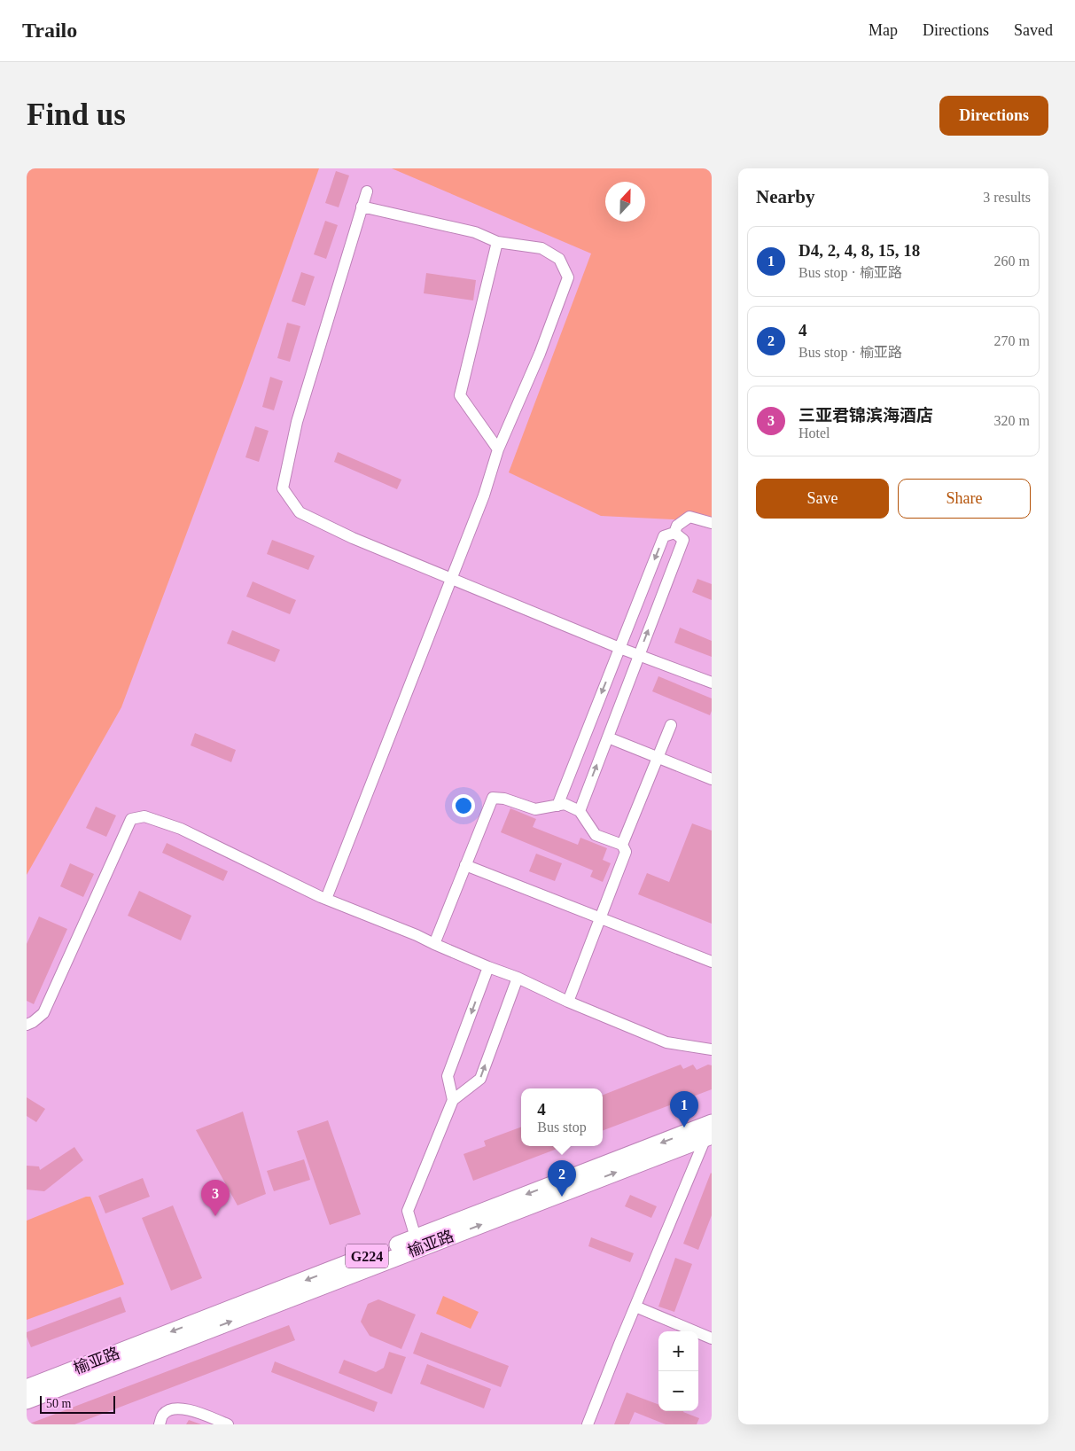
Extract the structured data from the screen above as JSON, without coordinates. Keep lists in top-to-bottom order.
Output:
{
  "streets": {
    "highway": ["榆亚路", "G224"]
  },
  "scale_bar": "50 m",
  "north": "top",
  "page": {
    "header": "Trailo",
    "nav": ["Map", "Directions", "Saved"],
    "buttons": [
      "Directions",
      ["Save", "Share"]
    ],
    "title": "Find us",
    "heading": ["Nearby", "3 results"],
    "list": [
      {
        "mark": "1",
        "name": "D4, 2, 4, 8, 15, 18",
        "note": "Bus stop · 榆亚路",
        "value": "260 m"
      },
      {
        "mark": "2",
        "name": "4",
        "note": "Bus stop · 榆亚路",
        "value": "270 m"
      },
      {
        "mark": "3",
        "name": "三亚君锦滨海酒店",
        "note": "Hotel",
        "value": "320 m"
      }
    ],
    "popup": ["4", "Bus stop"],
    "pins": ["1", "2", "3"],
    "map_buttons": ["+", "−"],
    "scale": "50 m"
  }
}
